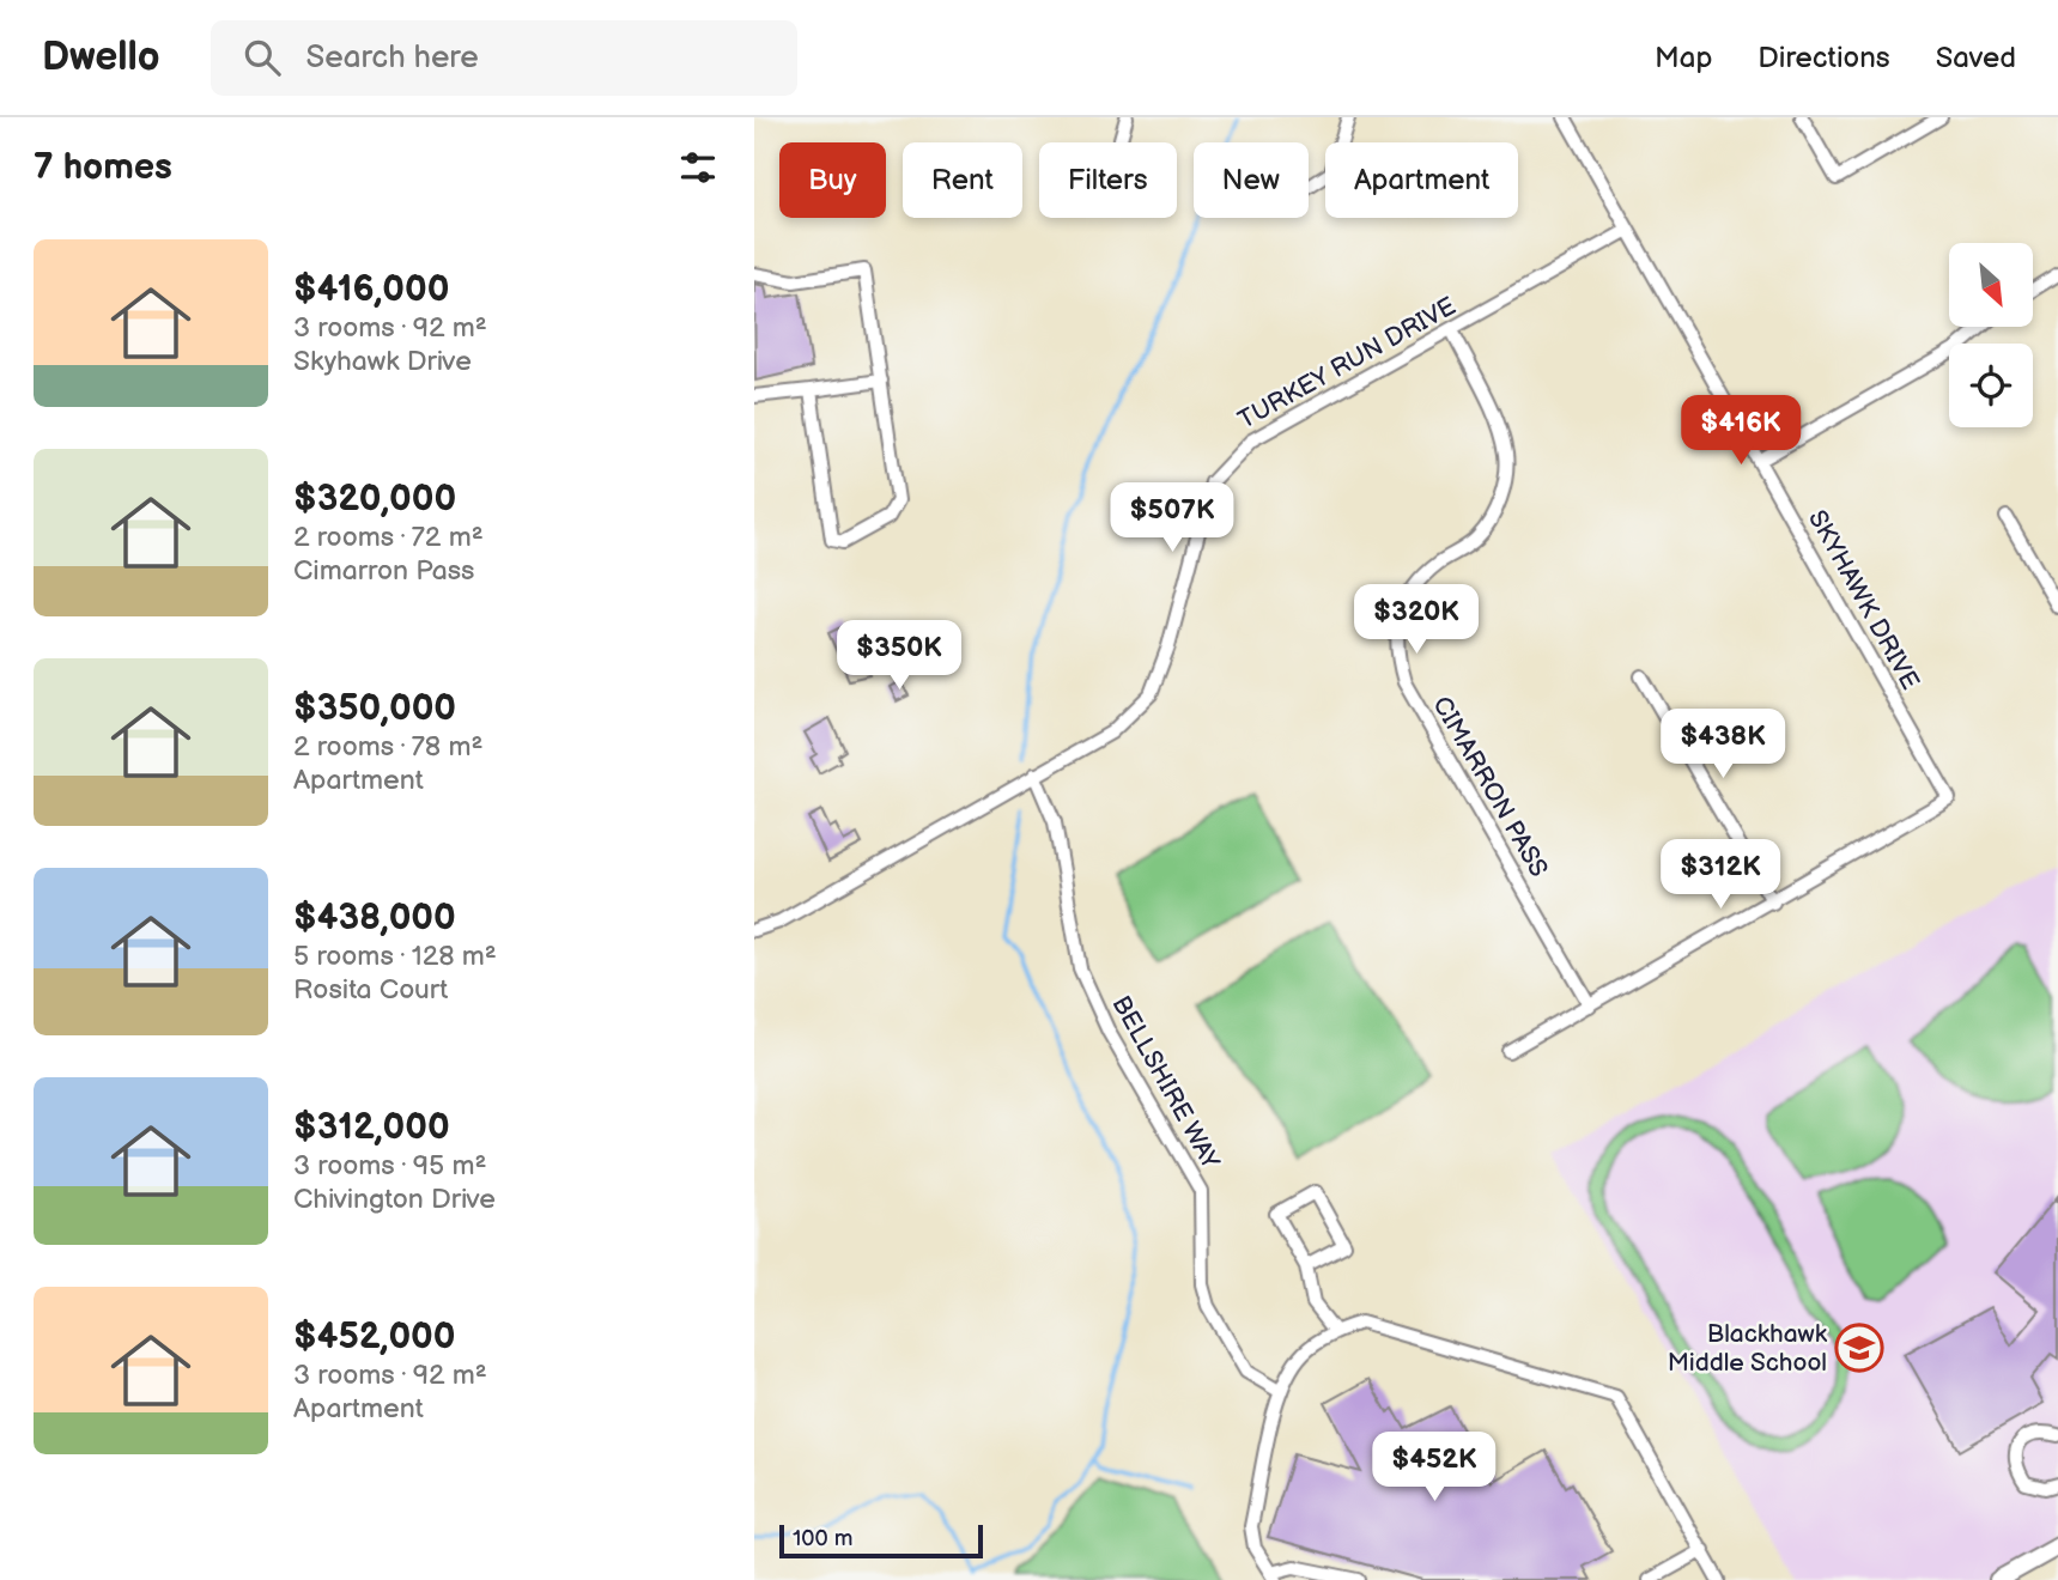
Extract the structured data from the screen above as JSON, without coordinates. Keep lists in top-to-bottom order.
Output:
{
  "streets": {
    "street": [
      "TURKEY RUN DRIVE",
      "SKYHAWK DRIVE",
      "CIMARRON PASS",
      "BELLSHIRE WAY"
    ]
  },
  "crossings": [
    ["TURKEY RUN DRIVE", "SKYHAWK DRIVE"],
    ["TURKEY RUN DRIVE", "CIMARRON PASS"],
    ["TURKEY RUN DRIVE", "BELLSHIRE WAY"]
  ],
  "places": {
    "school or university": ["Blackhawk Middle School"]
  },
  "scale_bar": "100 m",
  "north": "bottom right",
  "page": {
    "header": "Dwello",
    "search": "Search here",
    "nav": ["Map", "Directions", "Saved"],
    "heading": "7 homes",
    "chip": [
      "Buy",
      "Rent",
      "Filters",
      "New",
      "Apartment"
    ],
    "list": [
      {
        "name": "$416,000",
        "note": "3 rooms · 92 m² · Skyhawk Drive"
      },
      {
        "name": "$320,000",
        "note": "2 rooms · 72 m² · Cimarron Pass"
      },
      {
        "name": "$350,000",
        "note": "2 rooms · 78 m² · Apartment"
      },
      {
        "name": "$438,000",
        "note": "5 rooms · 128 m² · Rosita Court"
      },
      {
        "name": "$312,000",
        "note": "3 rooms · 95 m² · Chivington Drive"
      },
      {
        "name": "$452,000",
        "note": "3 rooms · 92 m² · Apartment"
      }
    ],
    "price": [
      "$416K",
      "$507K",
      "$320K",
      "$350K",
      "$438K",
      "$312K",
      "$452K"
    ],
    "scale": "100 m"
  }
}
